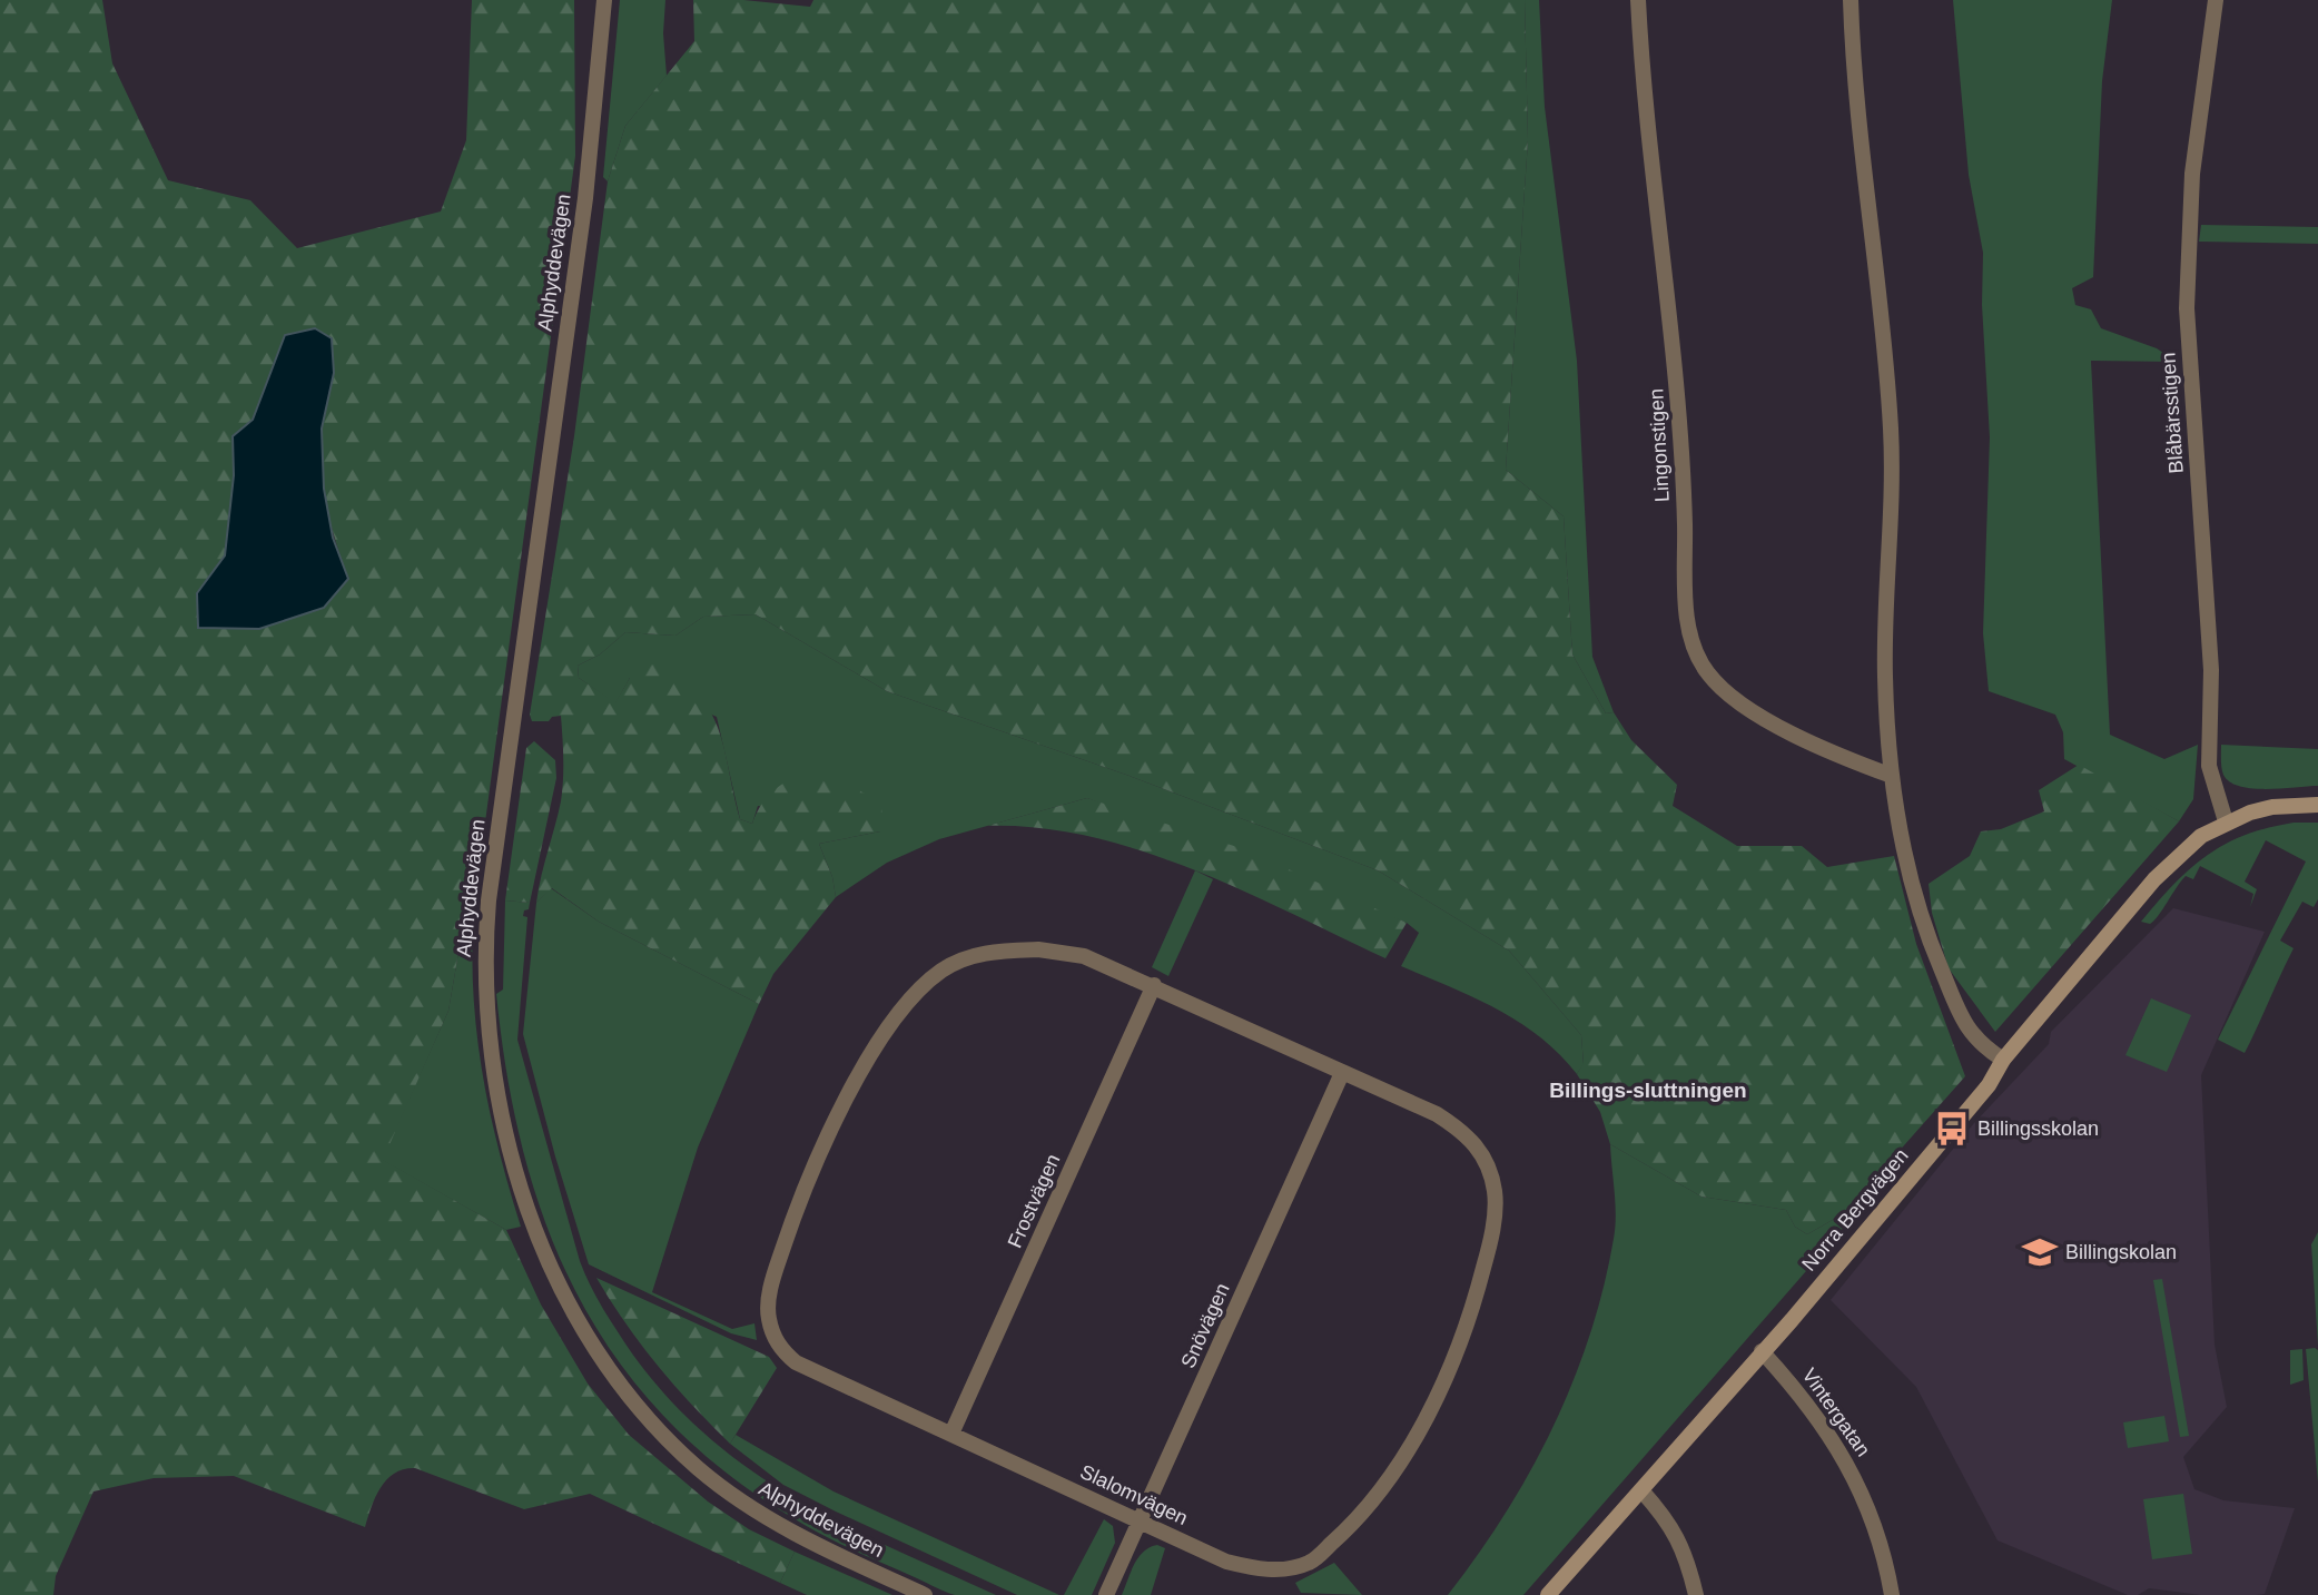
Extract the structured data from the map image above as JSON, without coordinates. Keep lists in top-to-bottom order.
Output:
{
  "streets": {
    "street": [
      "Alphyddevägen",
      "Blåbärsstigen",
      "Lingonstigen",
      "Frostvägen",
      "Norra Bergvägen",
      "Snövägen",
      "Vintergatan",
      "Slalomvägen"
    ]
  },
  "crossings": [
    ["Blåbärsstigen", "Norra Bergvägen"],
    ["Frostvägen", "Slalomvägen"],
    ["Norra Bergvägen", "Vintergatan"],
    ["Snövägen", "Slalomvägen"]
  ],
  "districts": ["Billings-sluttningen"],
  "places": {
    "bus stop": ["Billingsskolan"],
    "school or university": ["Billingskolan"]
  }
}
